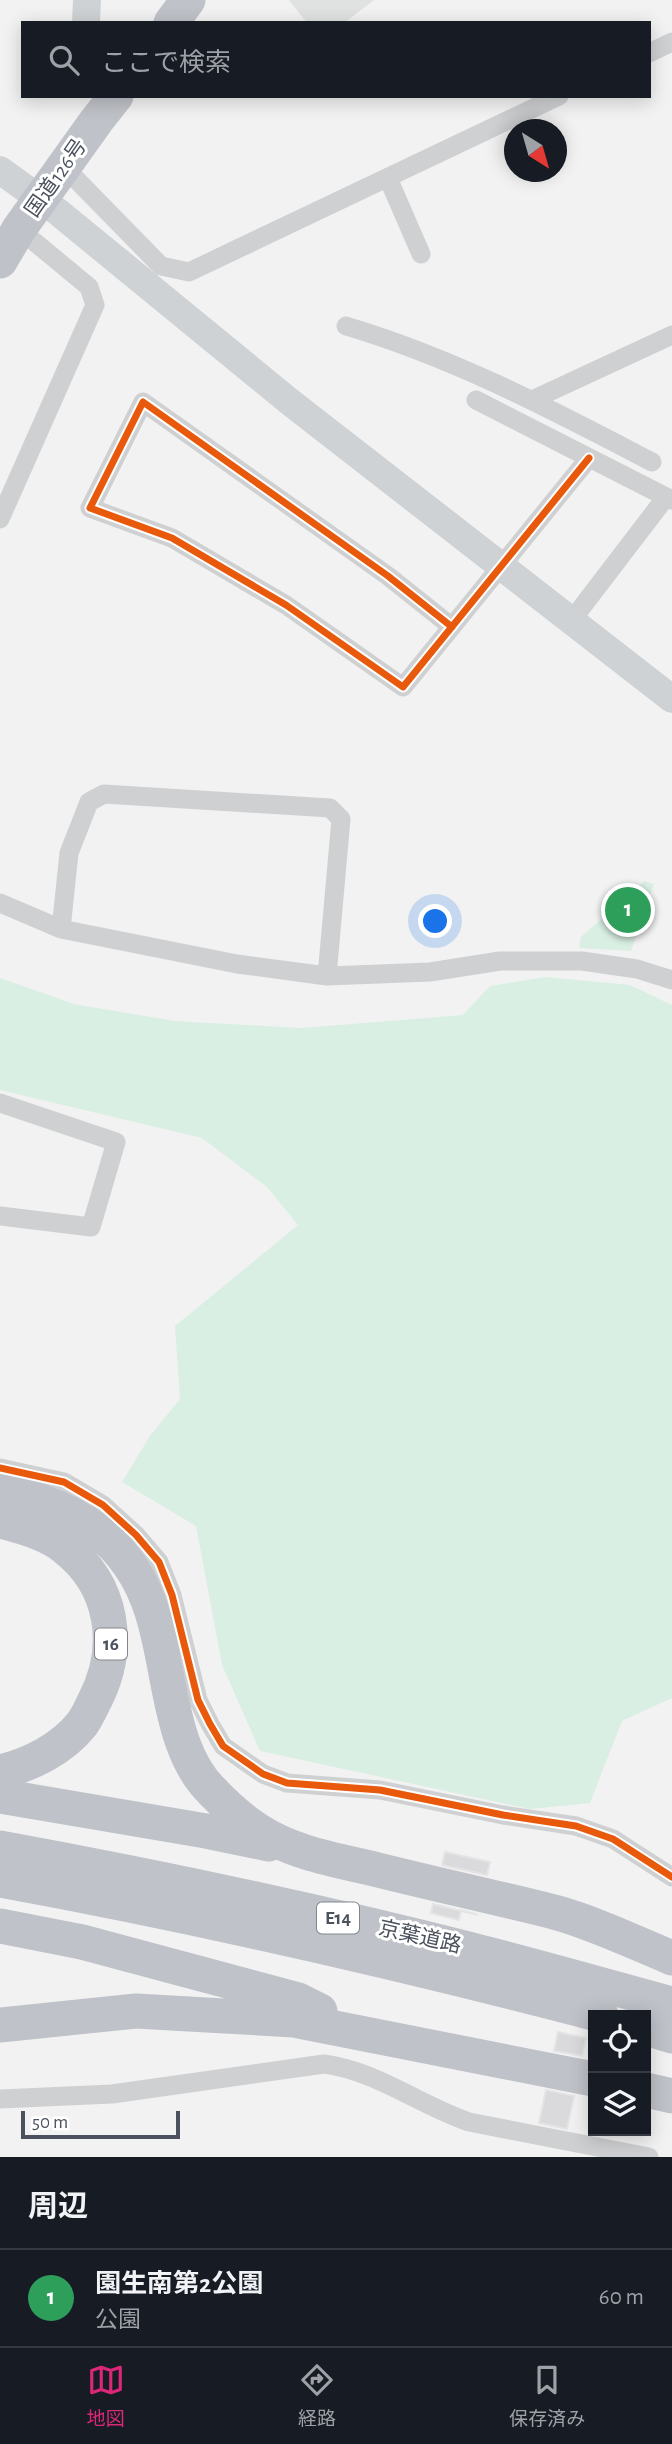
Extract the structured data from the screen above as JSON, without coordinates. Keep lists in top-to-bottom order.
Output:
{
  "streets": {
    "highway": [
      "国道126号",
      "16",
      "E14",
      "京葉道路"
    ]
  },
  "scale_bar": "50 m",
  "north": "bottom right",
  "page": {
    "search": "ここで検索",
    "pins": "1",
    "scale": "50 m",
    "heading": "周辺",
    "list": [
      {
        "mark": "1",
        "name": "園生南第2公園",
        "note": "公園",
        "value": "60 m"
      }
    ],
    "nav": ["地図", "経路", "保存済み"]
  }
}
